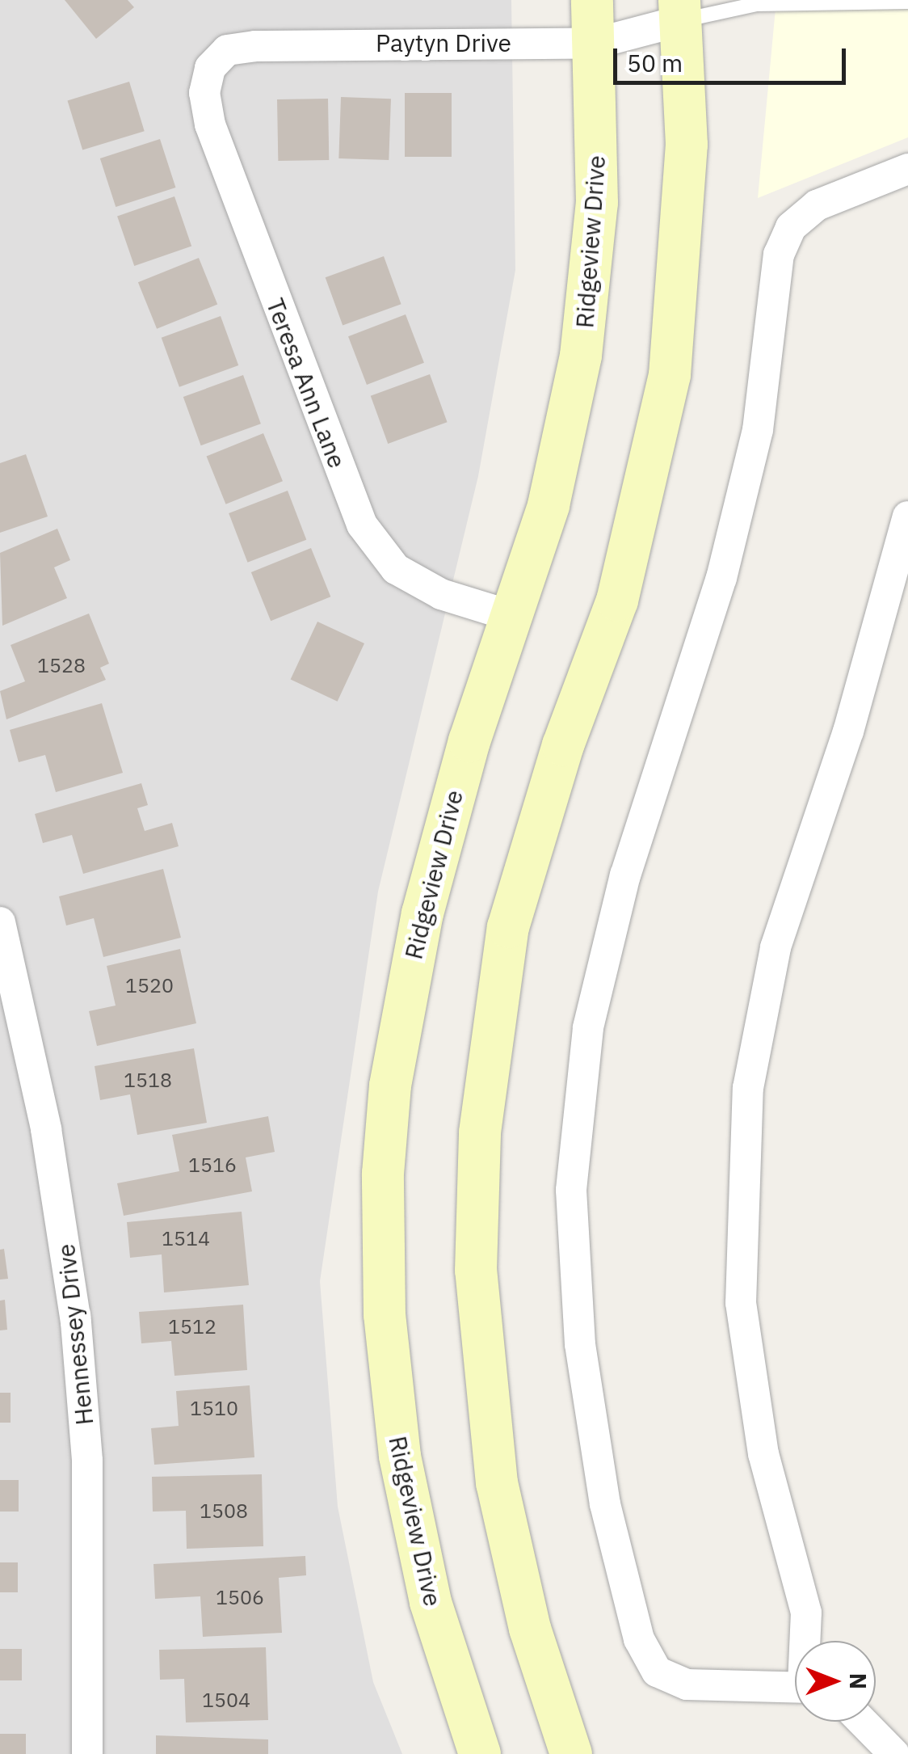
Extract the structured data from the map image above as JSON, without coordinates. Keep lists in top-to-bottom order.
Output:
{
  "streets": {
    "main road": ["Ridgeview Drive"],
    "street": ["Paytyn Drive", "Teresa Ann Lane", "Hennessey Drive"]
  },
  "crossings": [
    ["Paytyn Drive", "Ridgeview Drive"],
    ["Paytyn Drive", "Teresa Ann Lane"],
    ["Ridgeview Drive", "Teresa Ann Lane"]
  ],
  "house_numbers": [
    "1528",
    "1520",
    "1518",
    "1516",
    "1514",
    "1512",
    "1510",
    "1508",
    "1506",
    "1504"
  ],
  "scale_bar": "50 m",
  "north": "right"
}
